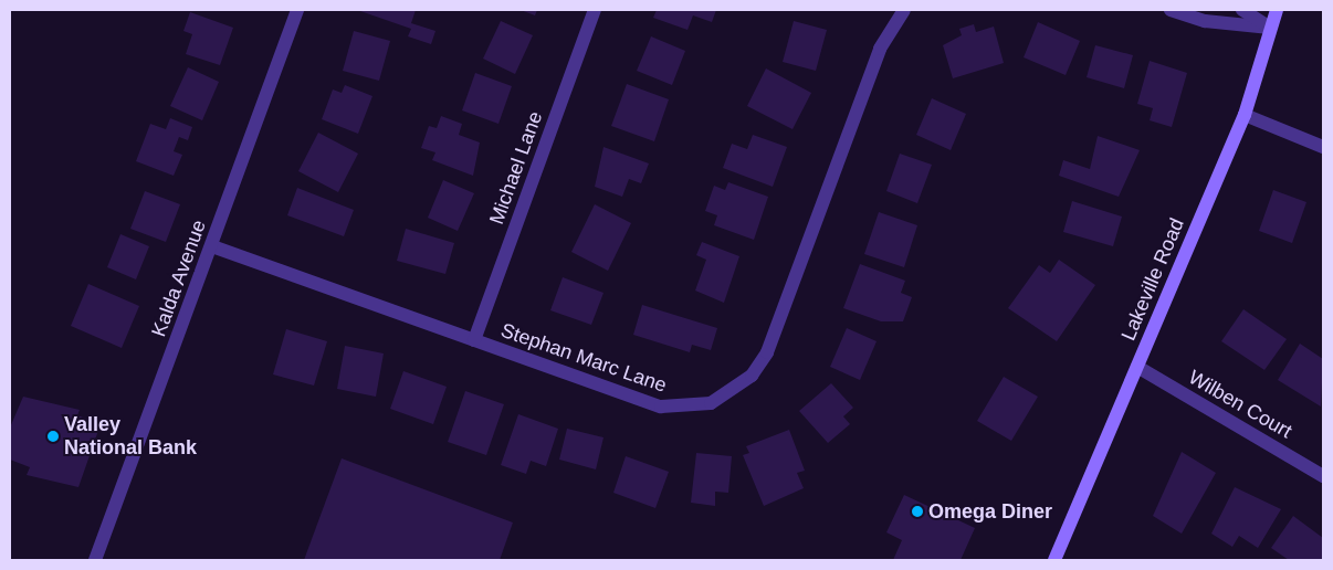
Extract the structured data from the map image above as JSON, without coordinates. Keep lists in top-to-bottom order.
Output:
{
  "streets": {
    "main road": ["Lakeville Road"],
    "street": [
      "Michael Lane",
      "Kalda Avenue",
      "Stephan Marc Lane",
      "Wilben Court"
    ]
  },
  "crossings": [
    ["Michael Lane", "Stephan Marc Lane"],
    ["Kalda Avenue", "Stephan Marc Lane"],
    ["Lakeville Road", "Wilben Court"]
  ],
  "places": ["Valley National Bank", "Omega Diner"]
}
